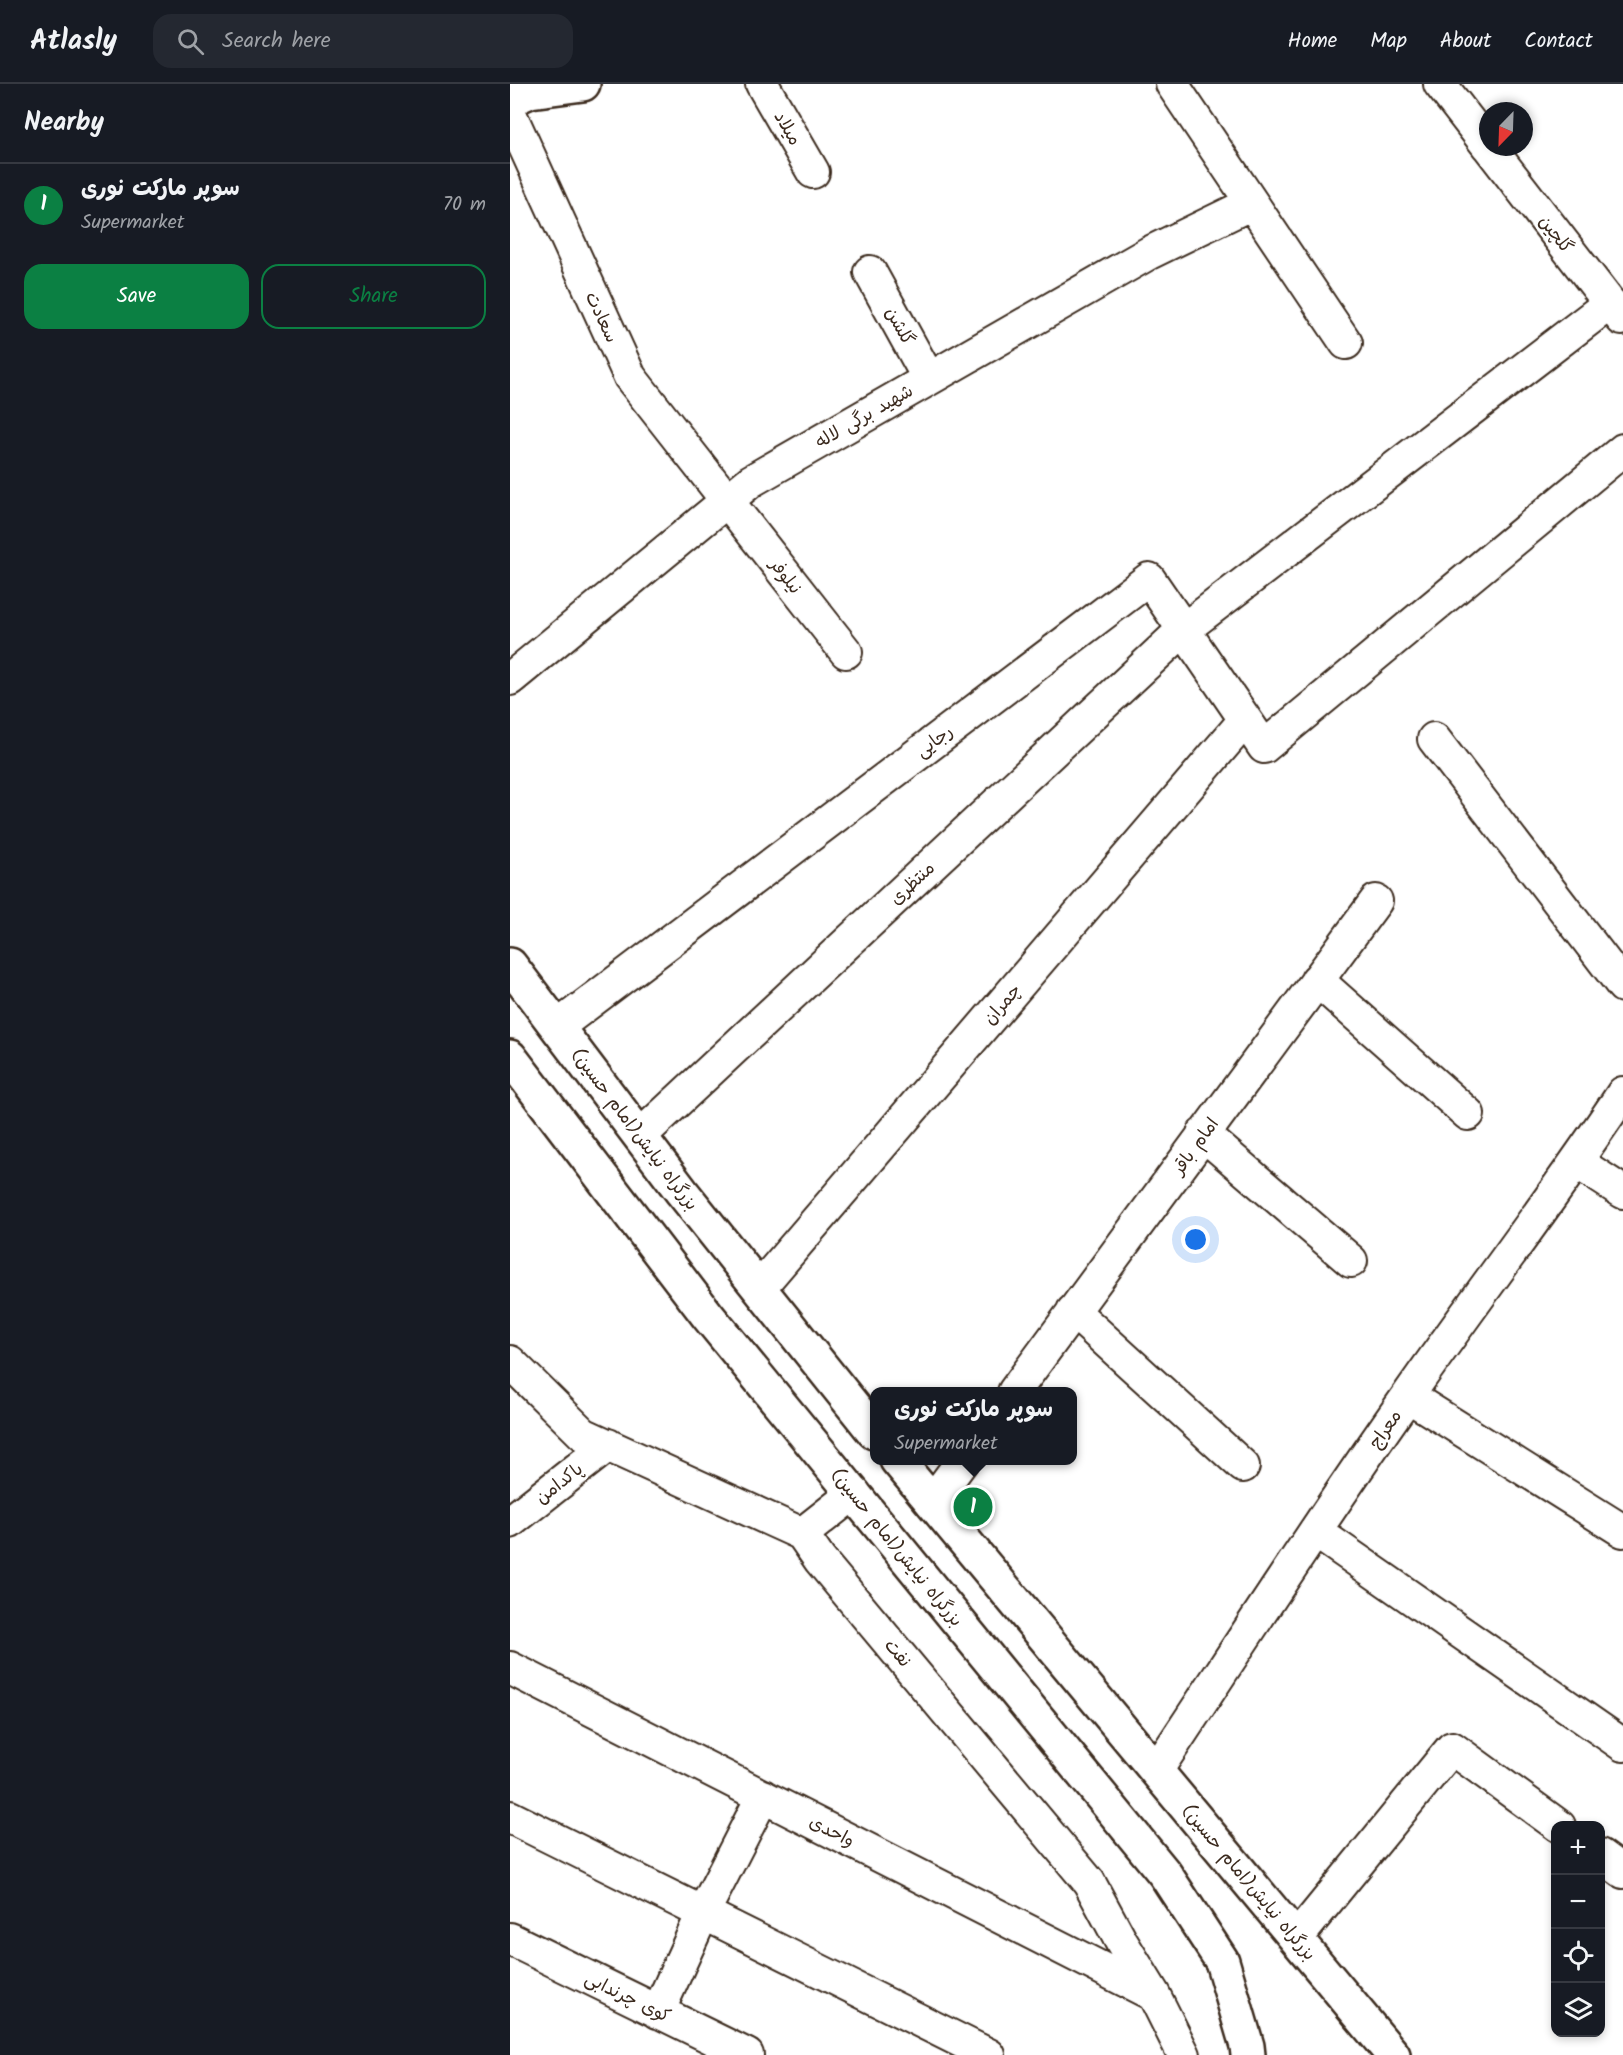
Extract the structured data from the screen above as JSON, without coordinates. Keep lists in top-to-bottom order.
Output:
{
  "streets": {
    "main road": ["بزرگراه نیایش(امام حسین)"],
    "street": [
      "میلاد",
      "گلچین",
      "سعادت",
      "گلشن",
      "شهید برگی لاله",
      "نیلوفر",
      "رجایی",
      "منتظری",
      "چمران",
      "امام باقر",
      "معراج",
      "پاکدامن",
      "نفت",
      "واحدی",
      "کوی چرندابی"
    ]
  },
  "crossings": [
    ["گلچین", "منتظری"],
    ["سعادت", "شهید برگی لاله"],
    ["سعادت", "نیلوفر"],
    ["گلشن", "شهید برگی لاله"],
    ["شهید برگی لاله", "نیلوفر"],
    ["رجایی", "منتظری"],
    ["رجایی", "چمران"],
    ["رجایی", "بزرگراه نیایش(امام حسین)"],
    ["منتظری", "بزرگراه نیایش(امام حسین)"],
    ["چمران", "بزرگراه نیایش(امام حسین)"],
    ["بزرگراه نیایش(امام حسین)", "معراج"],
    ["نفت", "واحدی"]
  ],
  "north": "bottom left",
  "page": {
    "header": "Atlasly",
    "search": "Search here",
    "nav": [
      "Home",
      "Map",
      "About",
      "Contact"
    ],
    "heading": "Nearby",
    "list": [
      {
        "mark": "1",
        "name": "سوپر مارکت نوری",
        "note": "Supermarket",
        "value": "70 m"
      }
    ],
    "buttons": ["Save", "Share"],
    "popup": ["سوپر مارکت نوری", "Supermarket"],
    "pins": "1",
    "map_buttons": ["+", "−"]
  }
}
